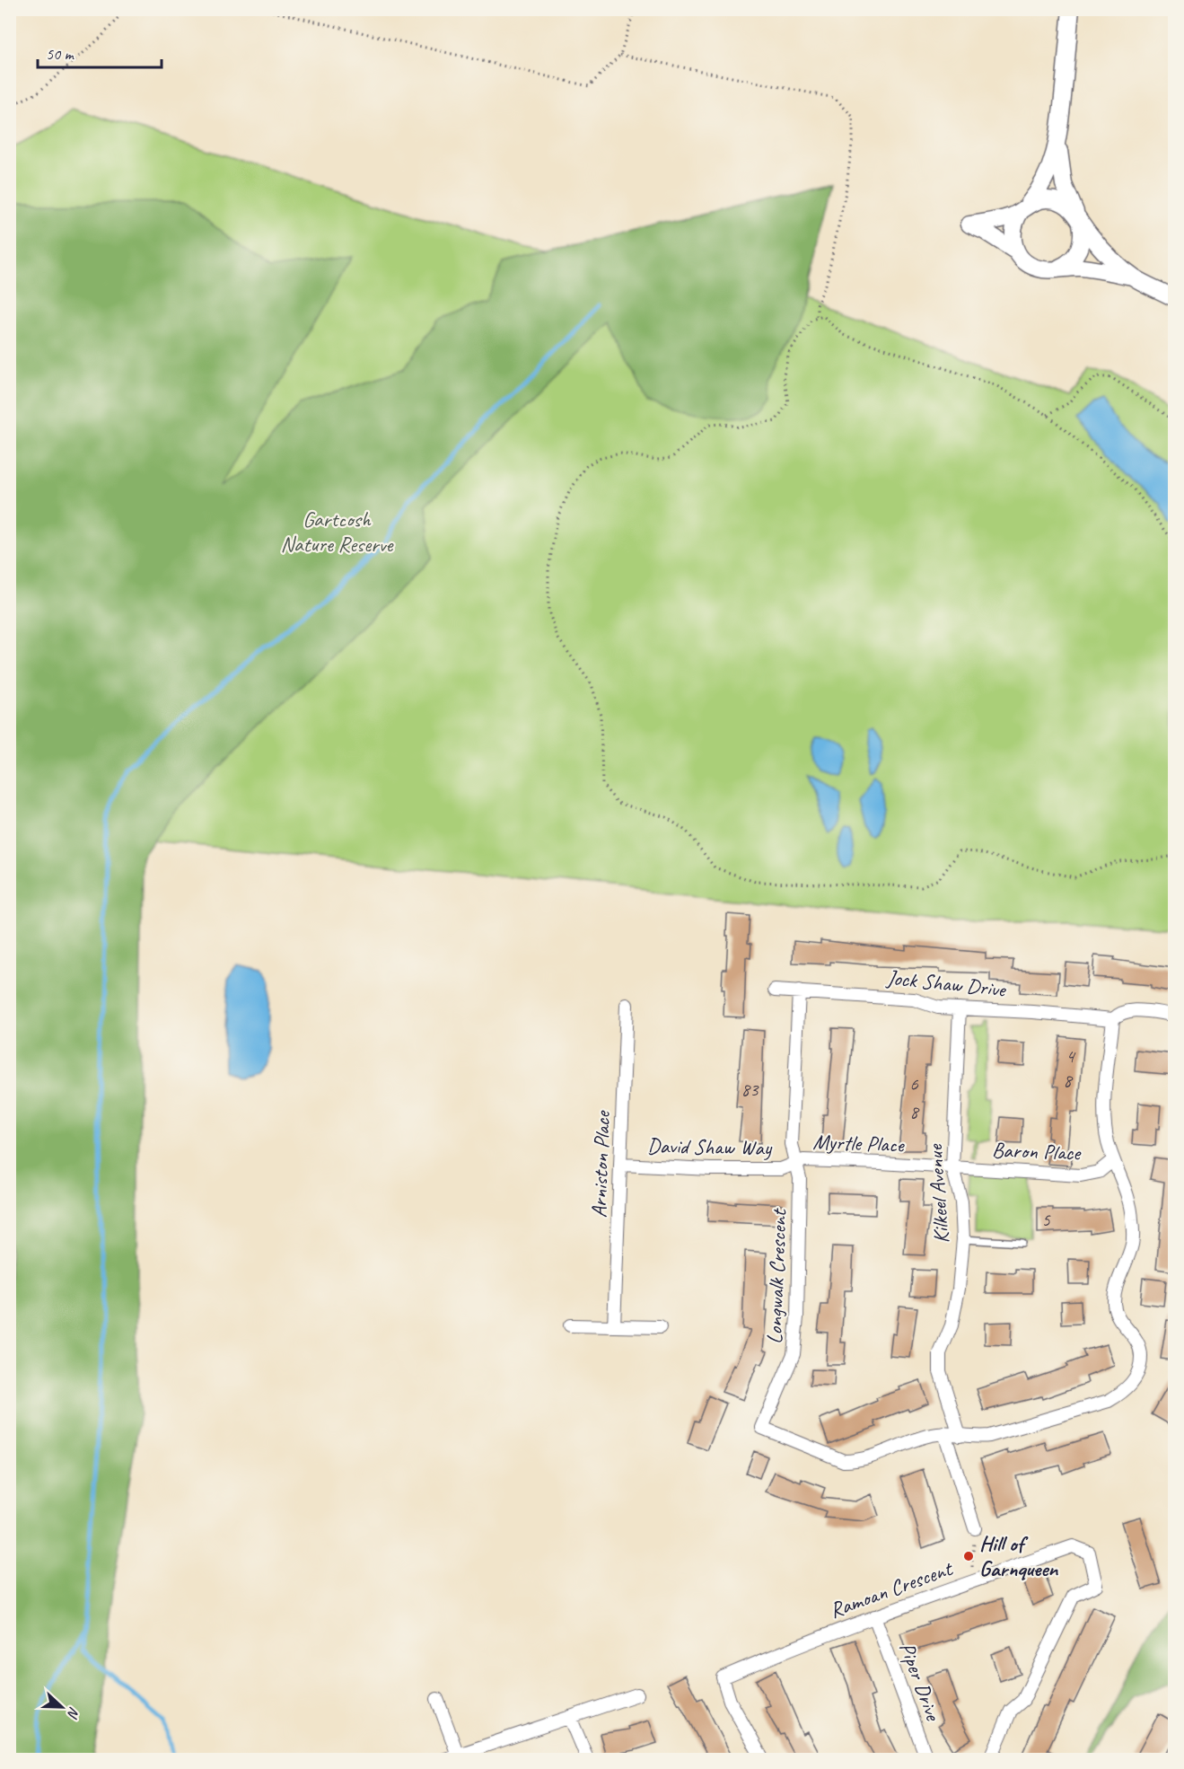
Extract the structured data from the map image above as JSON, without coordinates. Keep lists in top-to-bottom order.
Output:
{
  "streets": {
    "street": [
      "Jock Shaw Drive",
      "Myrtle Place",
      "David Shaw Way",
      "Baron Place",
      "Arniston Place",
      "Kilkeel Avenue",
      "Longwalk Crescent",
      "Ramoan Crescent",
      "Piper Drive"
    ]
  },
  "crossings": [
    ["Jock Shaw Drive", "Kilkeel Avenue"],
    ["Jock Shaw Drive", "Longwalk Crescent"],
    ["Myrtle Place", "David Shaw Way"],
    ["Myrtle Place", "Baron Place"],
    ["Myrtle Place", "Kilkeel Avenue"],
    ["Myrtle Place", "Longwalk Crescent"],
    ["David Shaw Way", "Arniston Place"],
    ["David Shaw Way", "Longwalk Crescent"],
    ["Baron Place", "Kilkeel Avenue"],
    ["Baron Place", "Longwalk Crescent"],
    ["Kilkeel Avenue", "Longwalk Crescent"],
    ["Ramoan Crescent", "Piper Drive"]
  ],
  "parks": ["Gartcosh Nature Reserve"],
  "places": ["Hill of Garnqueen"],
  "house_numbers": [
    "4",
    "8",
    "6",
    "83",
    "8",
    "5"
  ],
  "scale_bar": "50 m",
  "north": "right"
}
